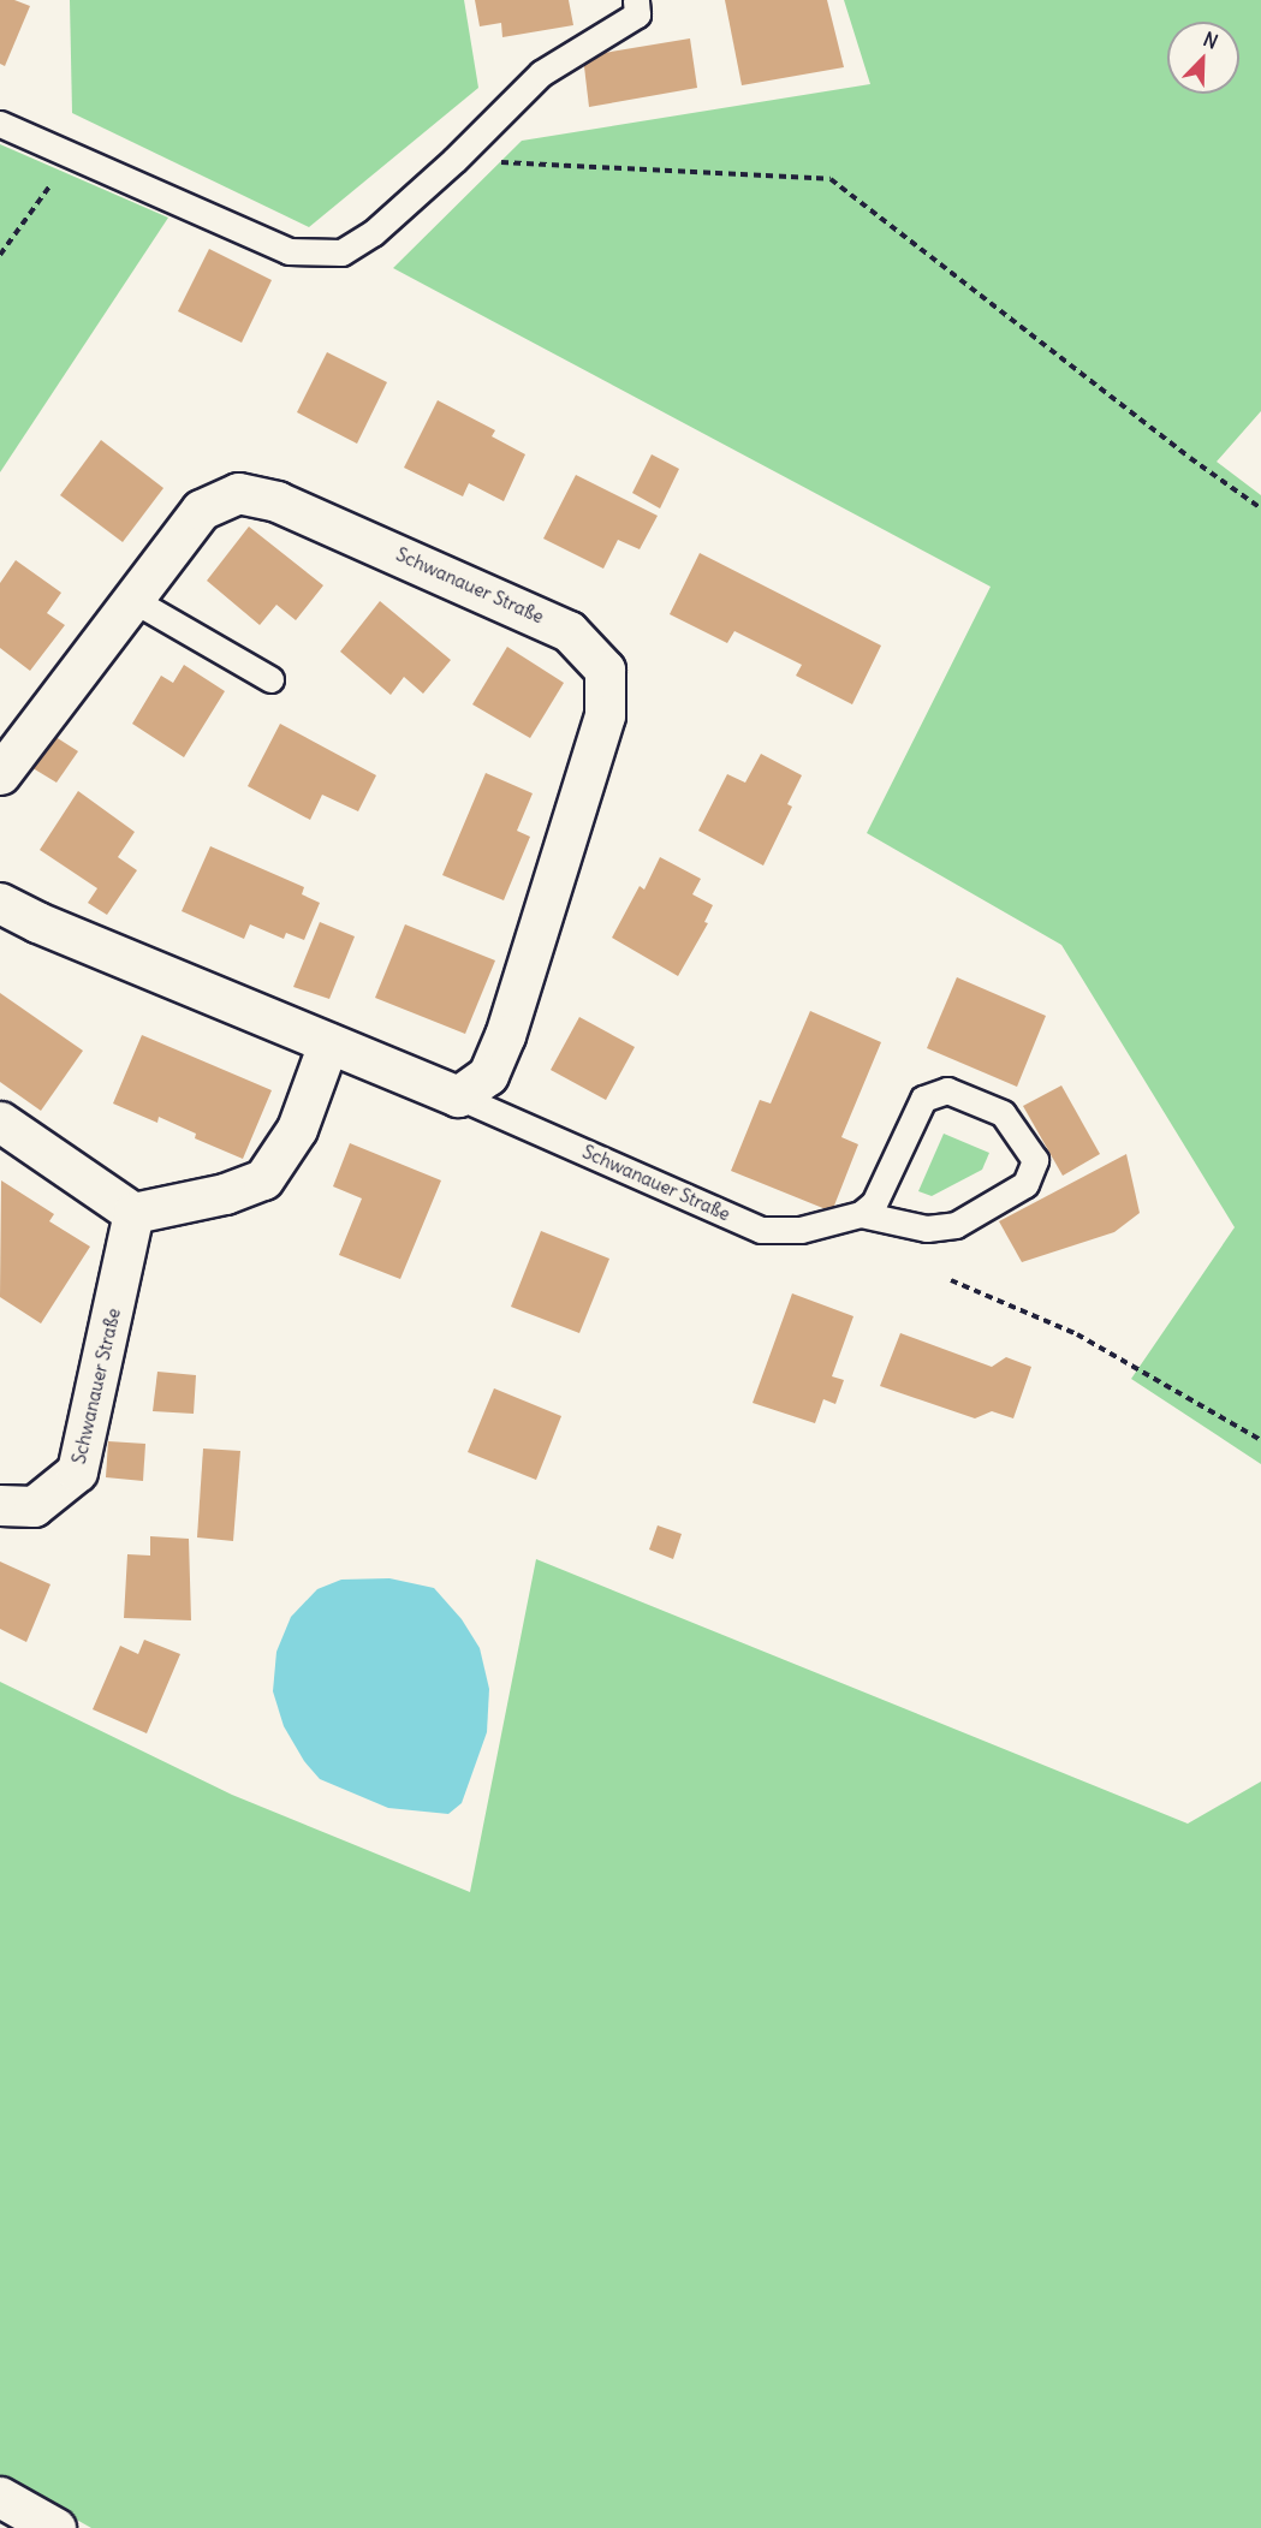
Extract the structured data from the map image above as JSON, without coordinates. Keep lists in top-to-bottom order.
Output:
{
  "streets": {
    "street": ["Schwanauer Straße"]
  },
  "north": "top right"
}
